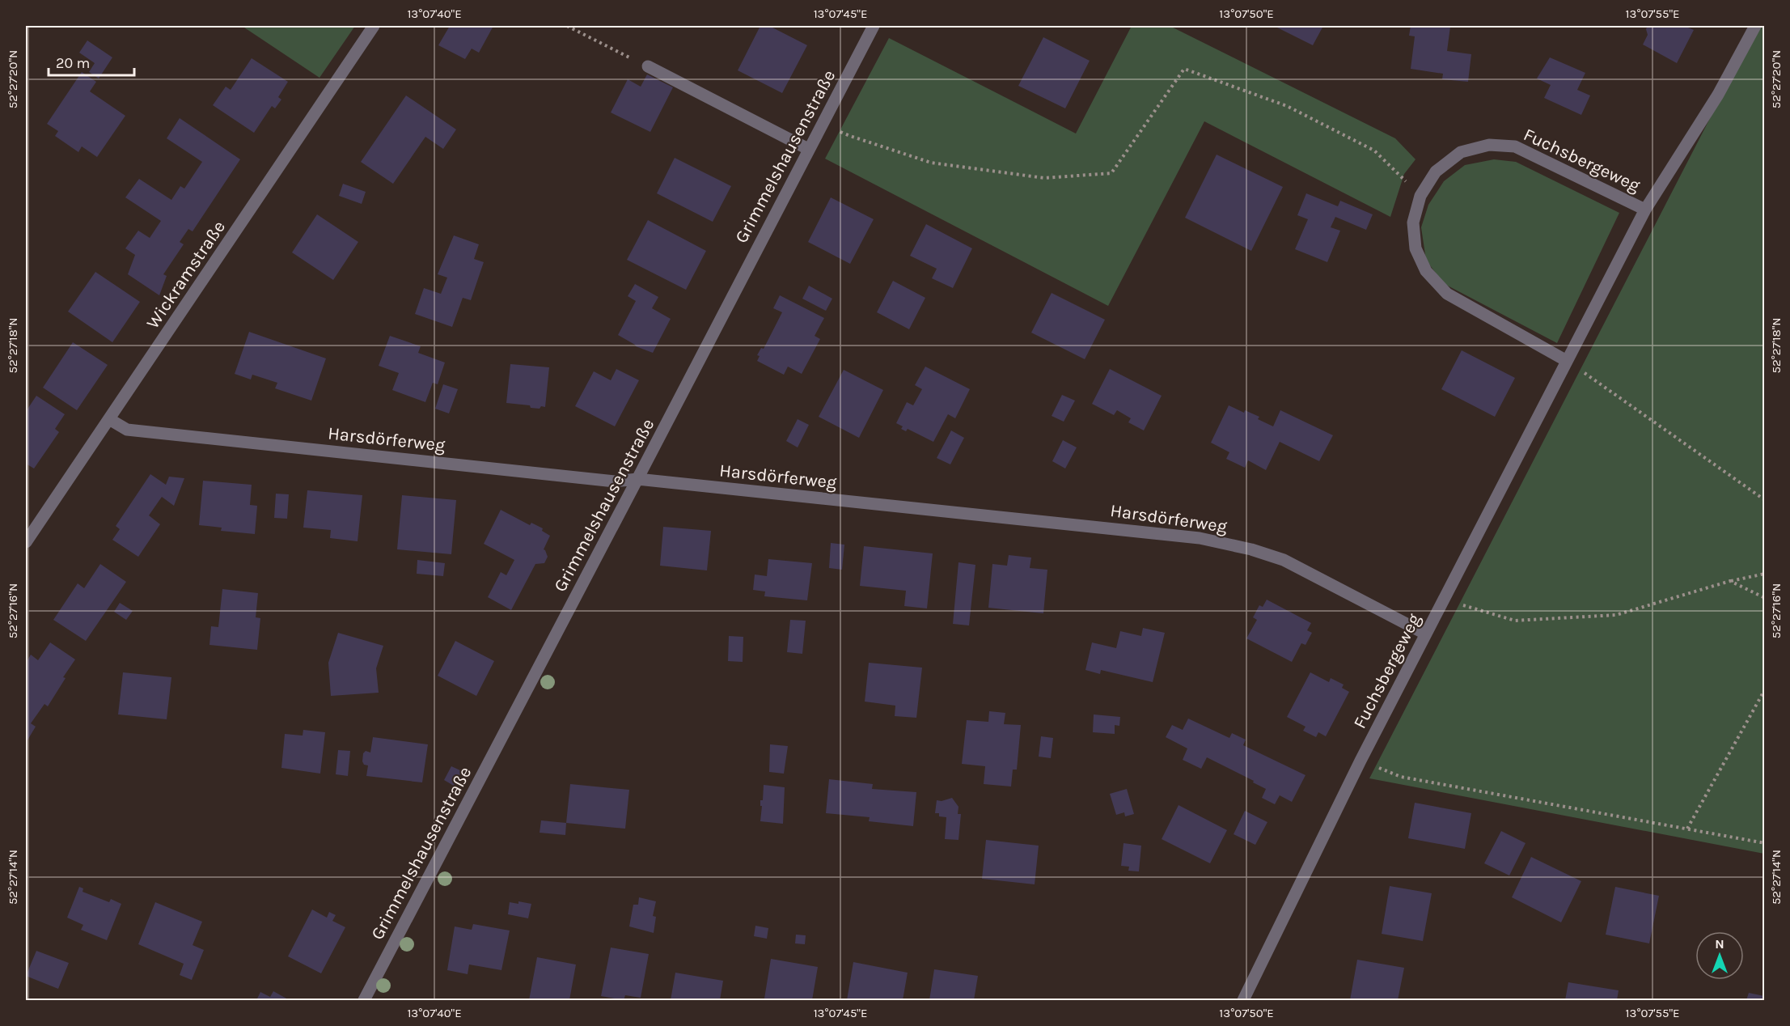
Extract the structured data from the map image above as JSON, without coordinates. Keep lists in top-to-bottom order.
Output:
{
  "streets": {
    "street": [
      "Grimmelshausenstraße",
      "Fuchsbergeweg",
      "Wickramstraße",
      "Harsdörferweg"
    ]
  },
  "crossings": [
    ["Grimmelshausenstraße", "Harsdörferweg"],
    ["Fuchsbergeweg", "Harsdörferweg"],
    ["Wickramstraße", "Harsdörferweg"]
  ],
  "scale_bar": "20 m",
  "north": "top",
  "coordinates": [
    "13°07'40\"E",
    "13°07'45\"E",
    "13°07'50\"E",
    "13°07'55\"E",
    "52°27'20\"N",
    "52°27'18\"N",
    "52°27'16\"N",
    "52°27'14\"N"
  ]
}
